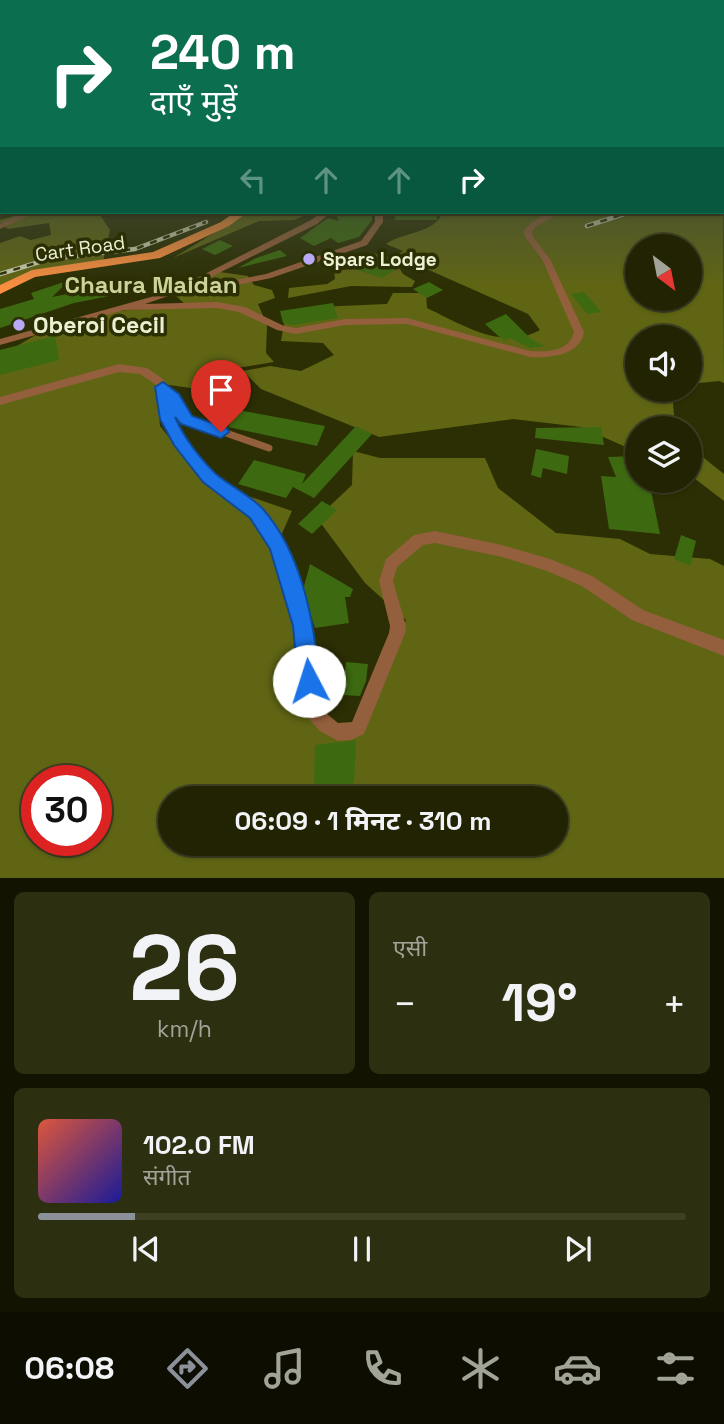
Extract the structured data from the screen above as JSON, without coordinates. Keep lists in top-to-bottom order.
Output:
{
  "streets": {
    "main road": ["Cart Road"]
  },
  "districts": ["Chaura Maidan"],
  "places": ["Spars Lodge", "Oberoi Cecil"],
  "north": "bottom right",
  "page": {
    "turn": ["240 m", "दाएँ मुड़ें"],
    "limit": "30",
    "trip": "06:09 · 1 मिनट · 310 m",
    "tile": [
      ["26", "km/h"],
      "एसी"
    ],
    "heat": ["−", "19°", "+"],
    "song": ["102.0 FM", "संगीत"],
    "tabs": "06:08"
  }
}
